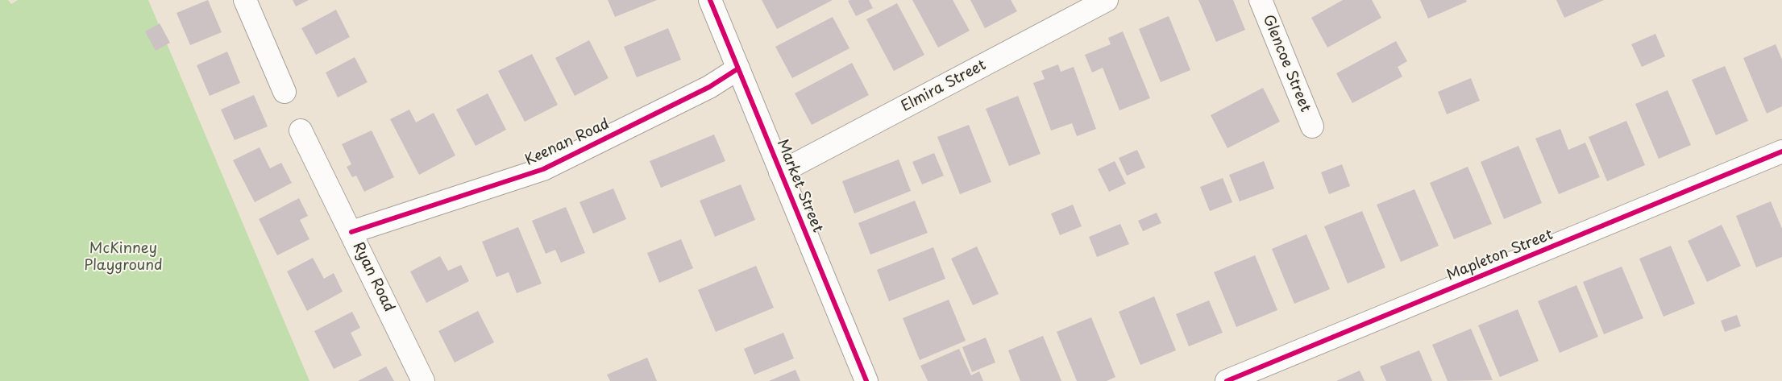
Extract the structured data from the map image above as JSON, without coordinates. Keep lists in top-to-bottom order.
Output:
{
  "streets": {
    "street": [
      "Glencoe Street",
      "Elmira Street",
      "Keenan Road",
      "Market Street",
      "Mapleton Street",
      "Ryan Road"
    ]
  },
  "crossings": [
    ["Elmira Street", "Market Street"],
    ["Keenan Road", "Market Street"],
    ["Keenan Road", "Ryan Road"]
  ],
  "parks": ["McKinney Playground"]
}
